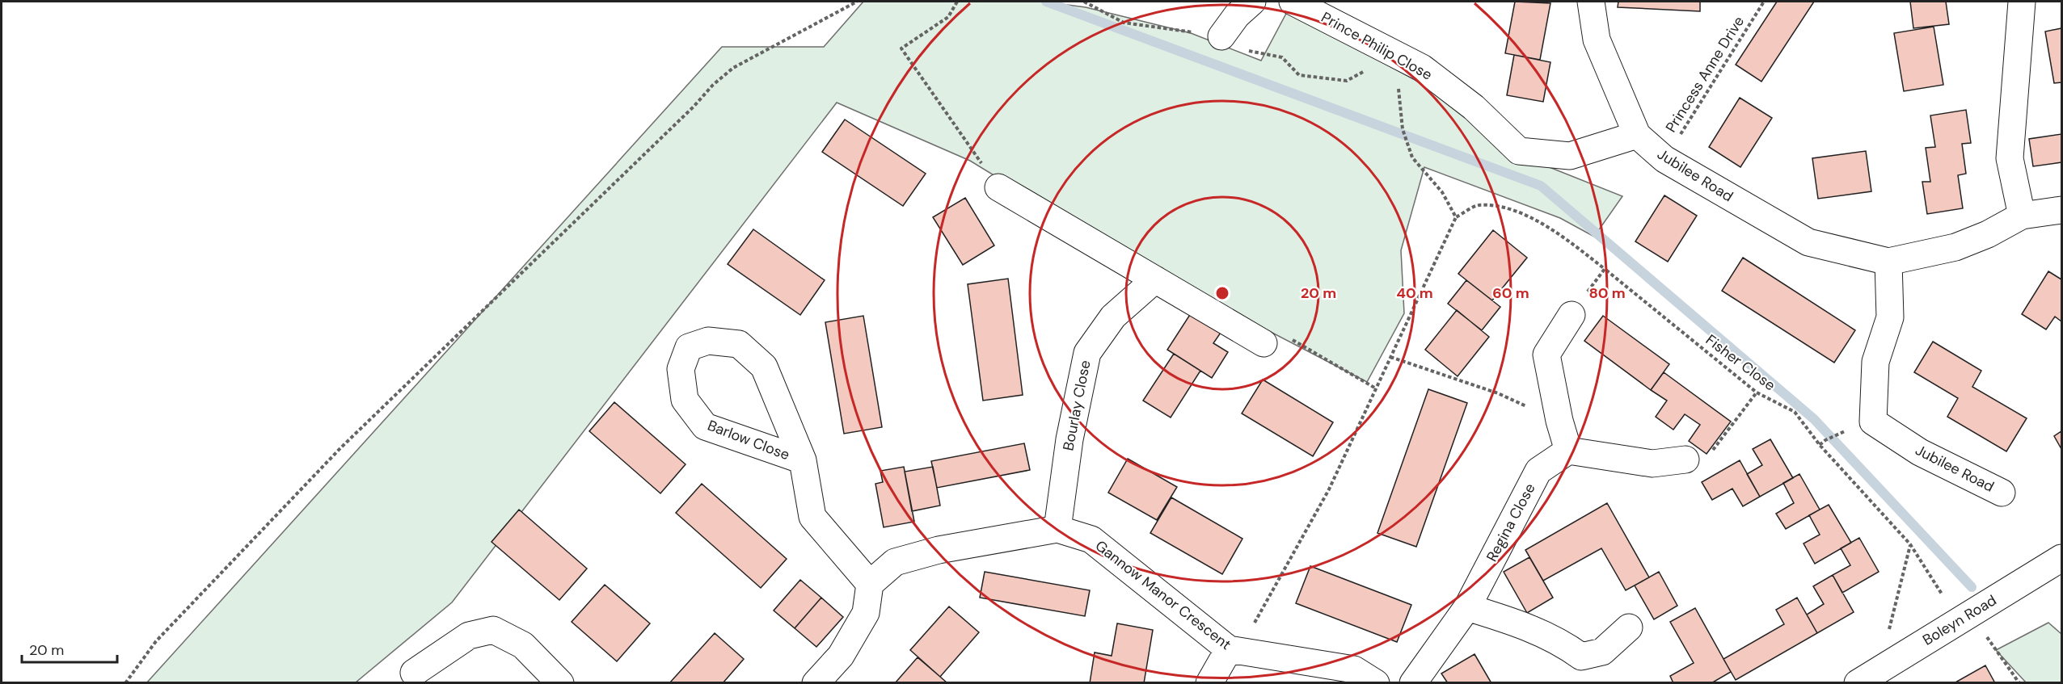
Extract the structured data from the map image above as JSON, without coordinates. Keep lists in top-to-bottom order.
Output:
{
  "streets": {
    "street": [
      "Prince Philip Close",
      "Jubilee Road",
      "Bourlay Close",
      "Barlow Close",
      "Regina Close",
      "Gannow Manor Crescent",
      "Boleyn Road"
    ],
    "path": ["Princess Anne Drive", "Fisher Close"]
  },
  "crossings": [
    ["Prince Philip Close", "Jubilee Road"],
    ["Princess Anne Drive", "Jubilee Road"],
    ["Fisher Close", "Boleyn Road"],
    ["Bourlay Close", "Gannow Manor Crescent"],
    ["Barlow Close", "Gannow Manor Crescent"]
  ],
  "scale_bar": "20 m",
  "rings": [
    "20 m",
    "40 m",
    "60 m",
    "80 m"
  ]
}
